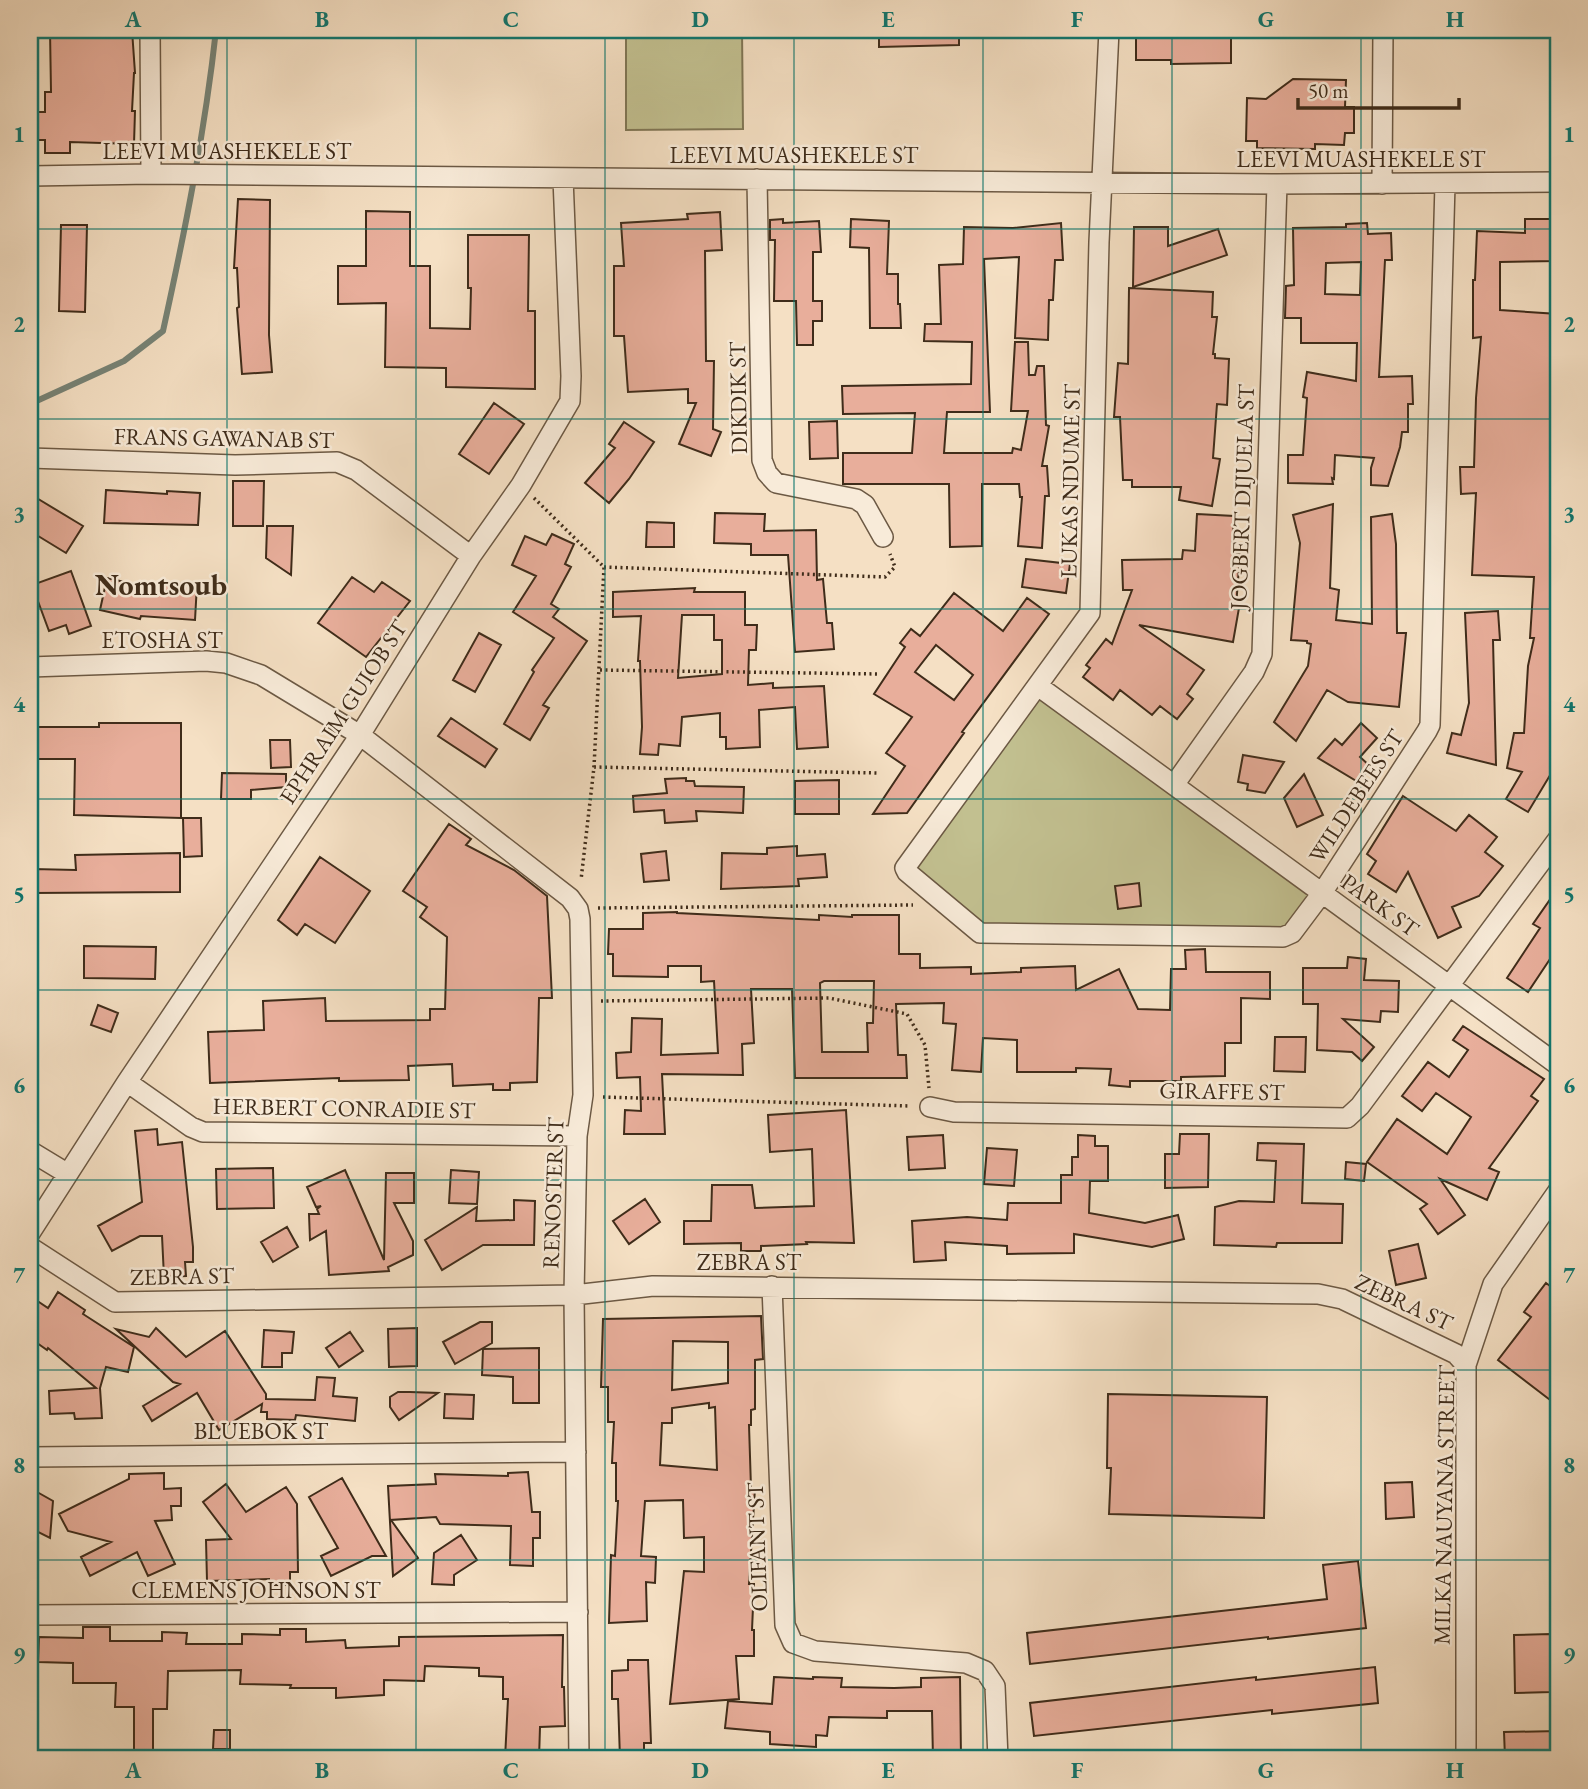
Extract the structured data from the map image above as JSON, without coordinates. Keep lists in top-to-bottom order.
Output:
{
  "streets": {
    "street": [
      "LEEVI MUASHEKELE ST",
      "DIKDIK ST",
      "FRANS GAWANAB ST",
      "LUKAS NDUME ST",
      "JOGBERT DIJUELA ST",
      "ETOSHA ST",
      "EPHRAIM GUIOB ST",
      "WILDEBEES ST",
      "PARK ST",
      "GIRAFFE ST",
      "HERBERT CONRADIE ST",
      "RENOSTER ST",
      "ZEBRA ST",
      "BLUEBOK ST",
      "MILKA NAUYANA STREET",
      "OLIFANT ST",
      "CLEMENS JOHNSON ST"
    ]
  },
  "crossings": [
    ["LEEVI MUASHEKELE ST", "DIKDIK ST"],
    ["LEEVI MUASHEKELE ST", "LUKAS NDUME ST"],
    ["LEEVI MUASHEKELE ST", "JOGBERT DIJUELA ST"],
    ["LEEVI MUASHEKELE ST", "EPHRAIM GUIOB ST"],
    ["LEEVI MUASHEKELE ST", "WILDEBEES ST"],
    ["FRANS GAWANAB ST", "EPHRAIM GUIOB ST"],
    ["LUKAS NDUME ST", "WILDEBEES ST"],
    ["LUKAS NDUME ST", "PARK ST"],
    ["JOGBERT DIJUELA ST", "PARK ST"],
    ["ETOSHA ST", "EPHRAIM GUIOB ST"],
    ["EPHRAIM GUIOB ST", "HERBERT CONRADIE ST"],
    ["WILDEBEES ST", "PARK ST"],
    ["PARK ST", "GIRAFFE ST"],
    ["HERBERT CONRADIE ST", "RENOSTER ST"],
    ["RENOSTER ST", "ZEBRA ST"],
    ["RENOSTER ST", "BLUEBOK ST"],
    ["RENOSTER ST", "CLEMENS JOHNSON ST"],
    ["ZEBRA ST", "MILKA NAUYANA STREET"],
    ["ZEBRA ST", "OLIFANT ST"]
  ],
  "districts": ["Nomtsoub"],
  "scale_bar": "50 m",
  "grid": {
    "columns": [
      "A",
      "B",
      "C",
      "D",
      "E",
      "F",
      "G",
      "H"
    ],
    "rows": [
      "1",
      "2",
      "3",
      "4",
      "5",
      "6",
      "7",
      "8",
      "9"
    ]
  }
}
